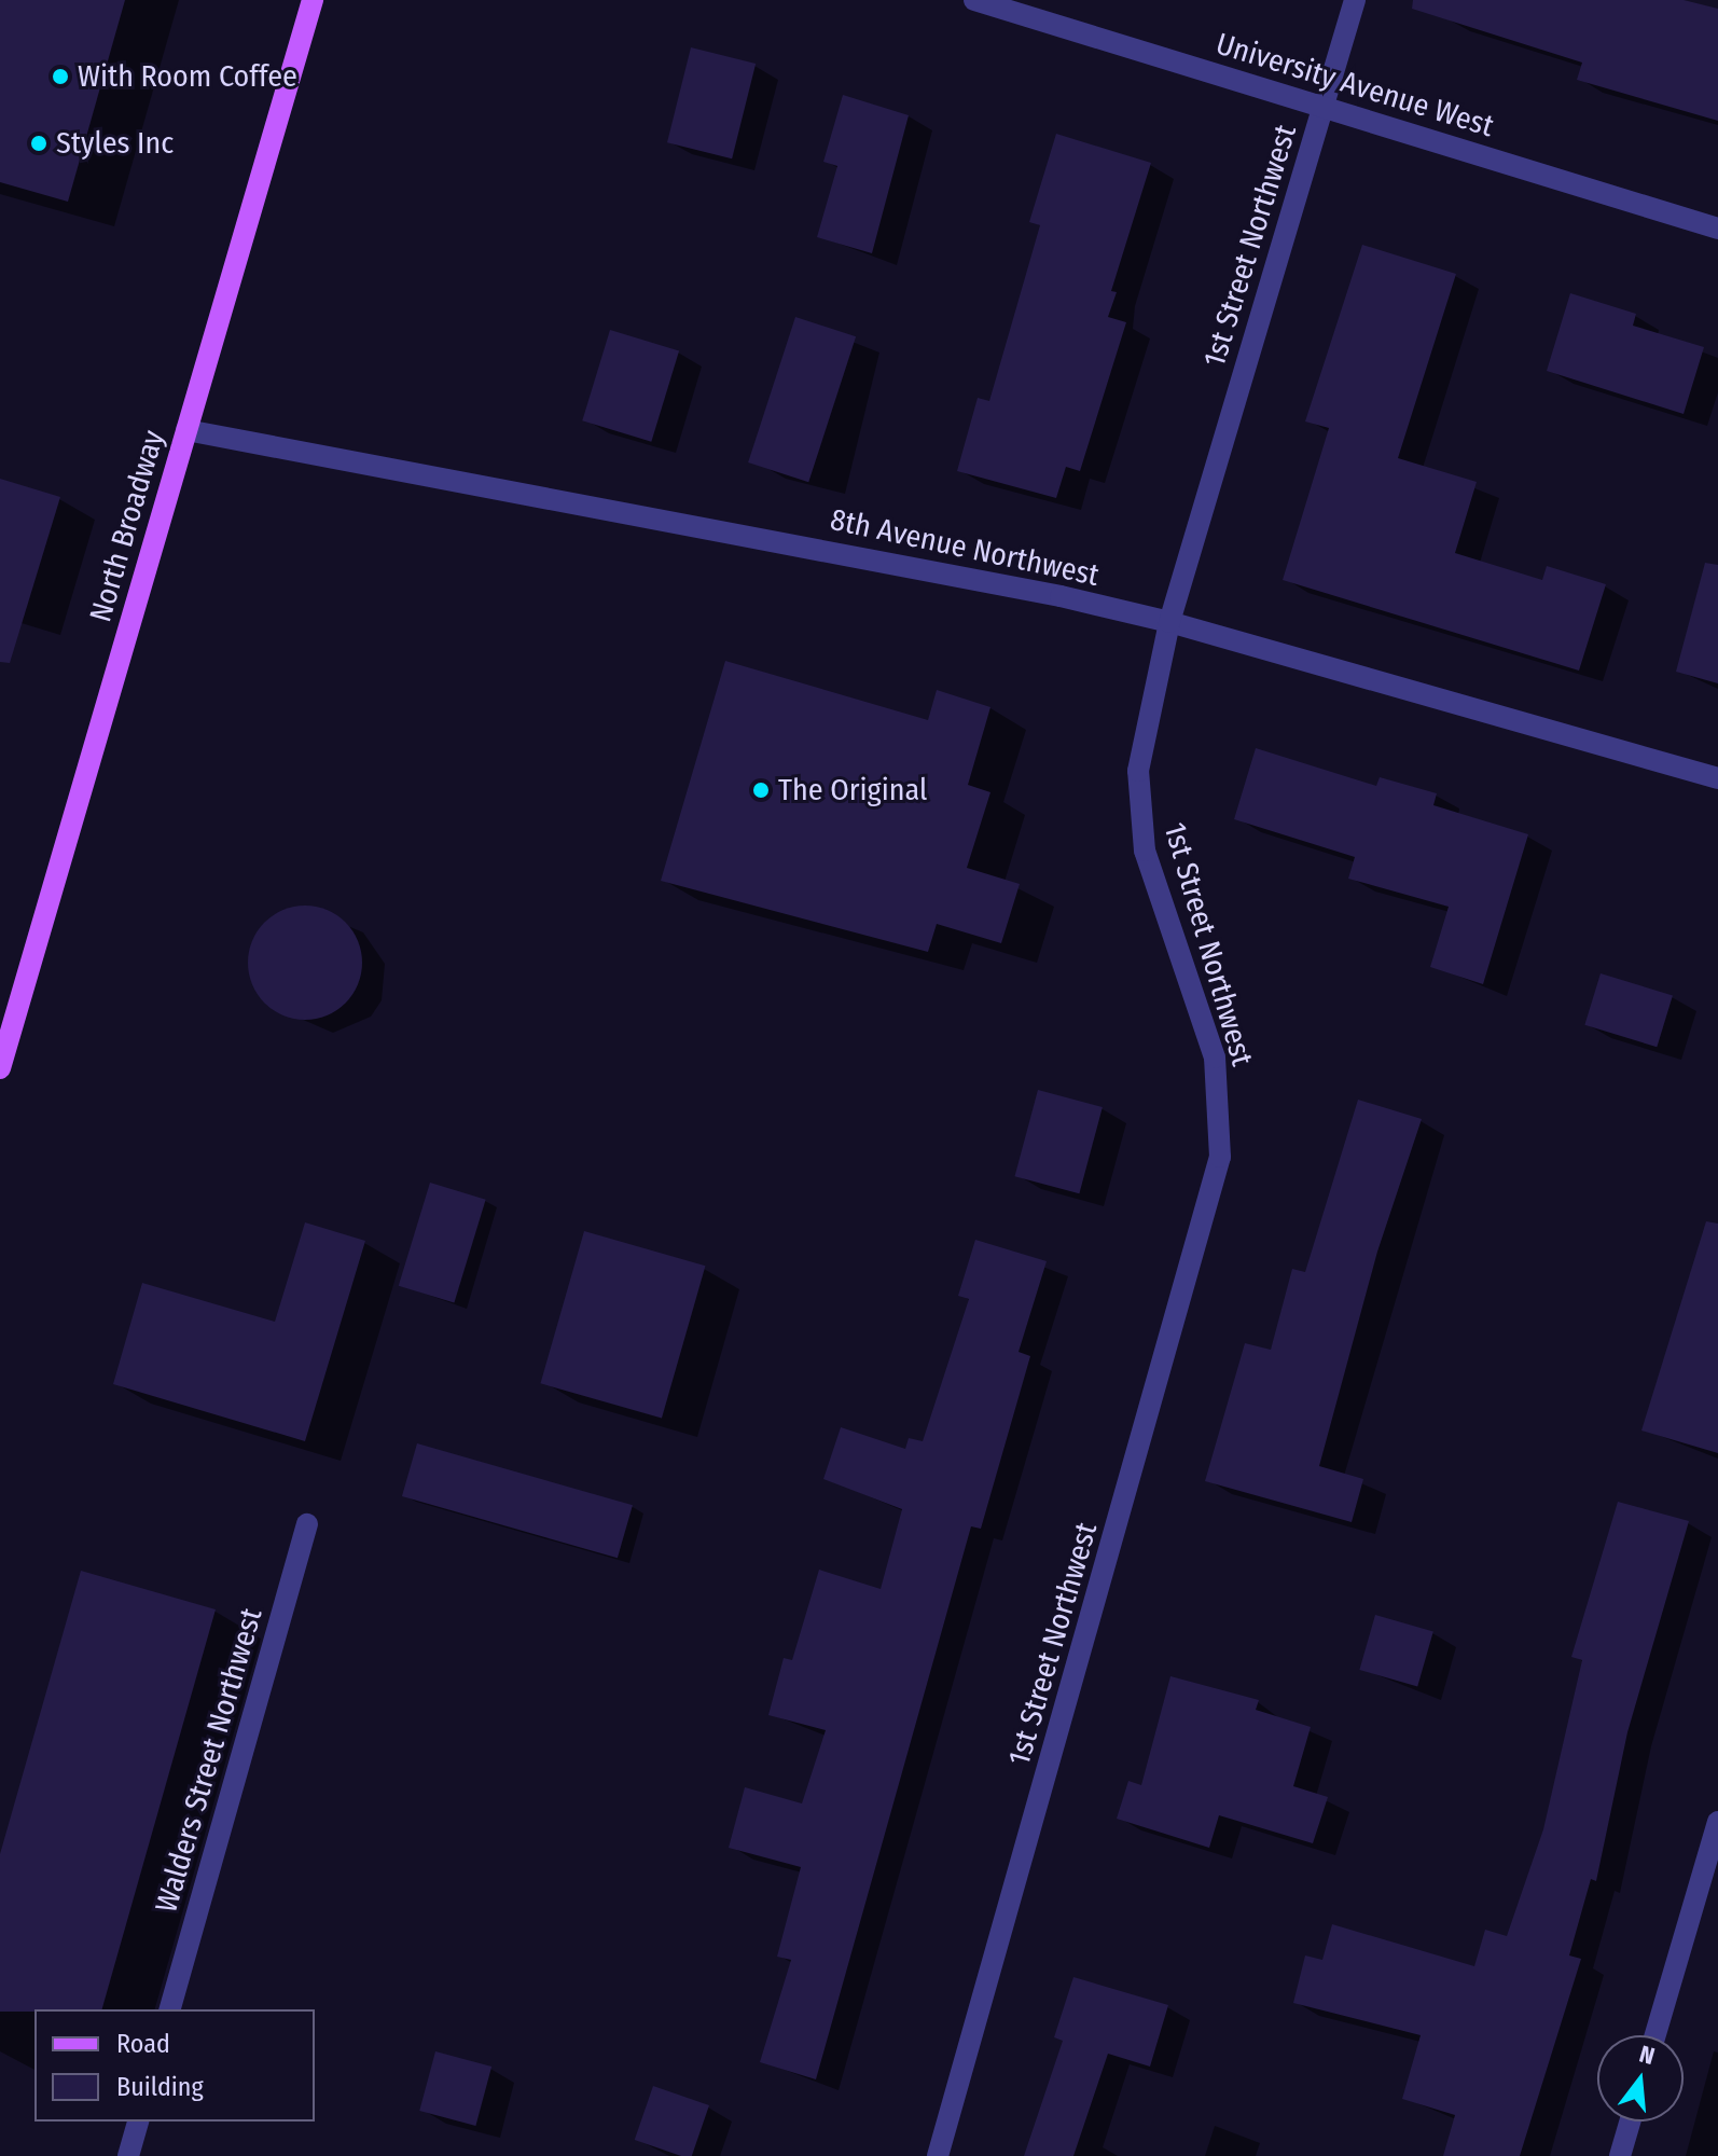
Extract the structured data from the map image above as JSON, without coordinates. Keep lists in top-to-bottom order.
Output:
{
  "streets": {
    "main road": ["North Broadway"],
    "street": [
      "University Avenue West",
      "1st Street Northwest",
      "8th Avenue Northwest",
      "Walders Street Northwest"
    ]
  },
  "crossings": [
    ["University Avenue West", "1st Street Northwest"],
    ["1st Street Northwest", "8th Avenue Northwest"],
    ["North Broadway", "8th Avenue Northwest"]
  ],
  "places": ["With Room Coffee", "Styles Inc", "The Original"],
  "legend": ["Road", "Building"],
  "north": "top"
}
